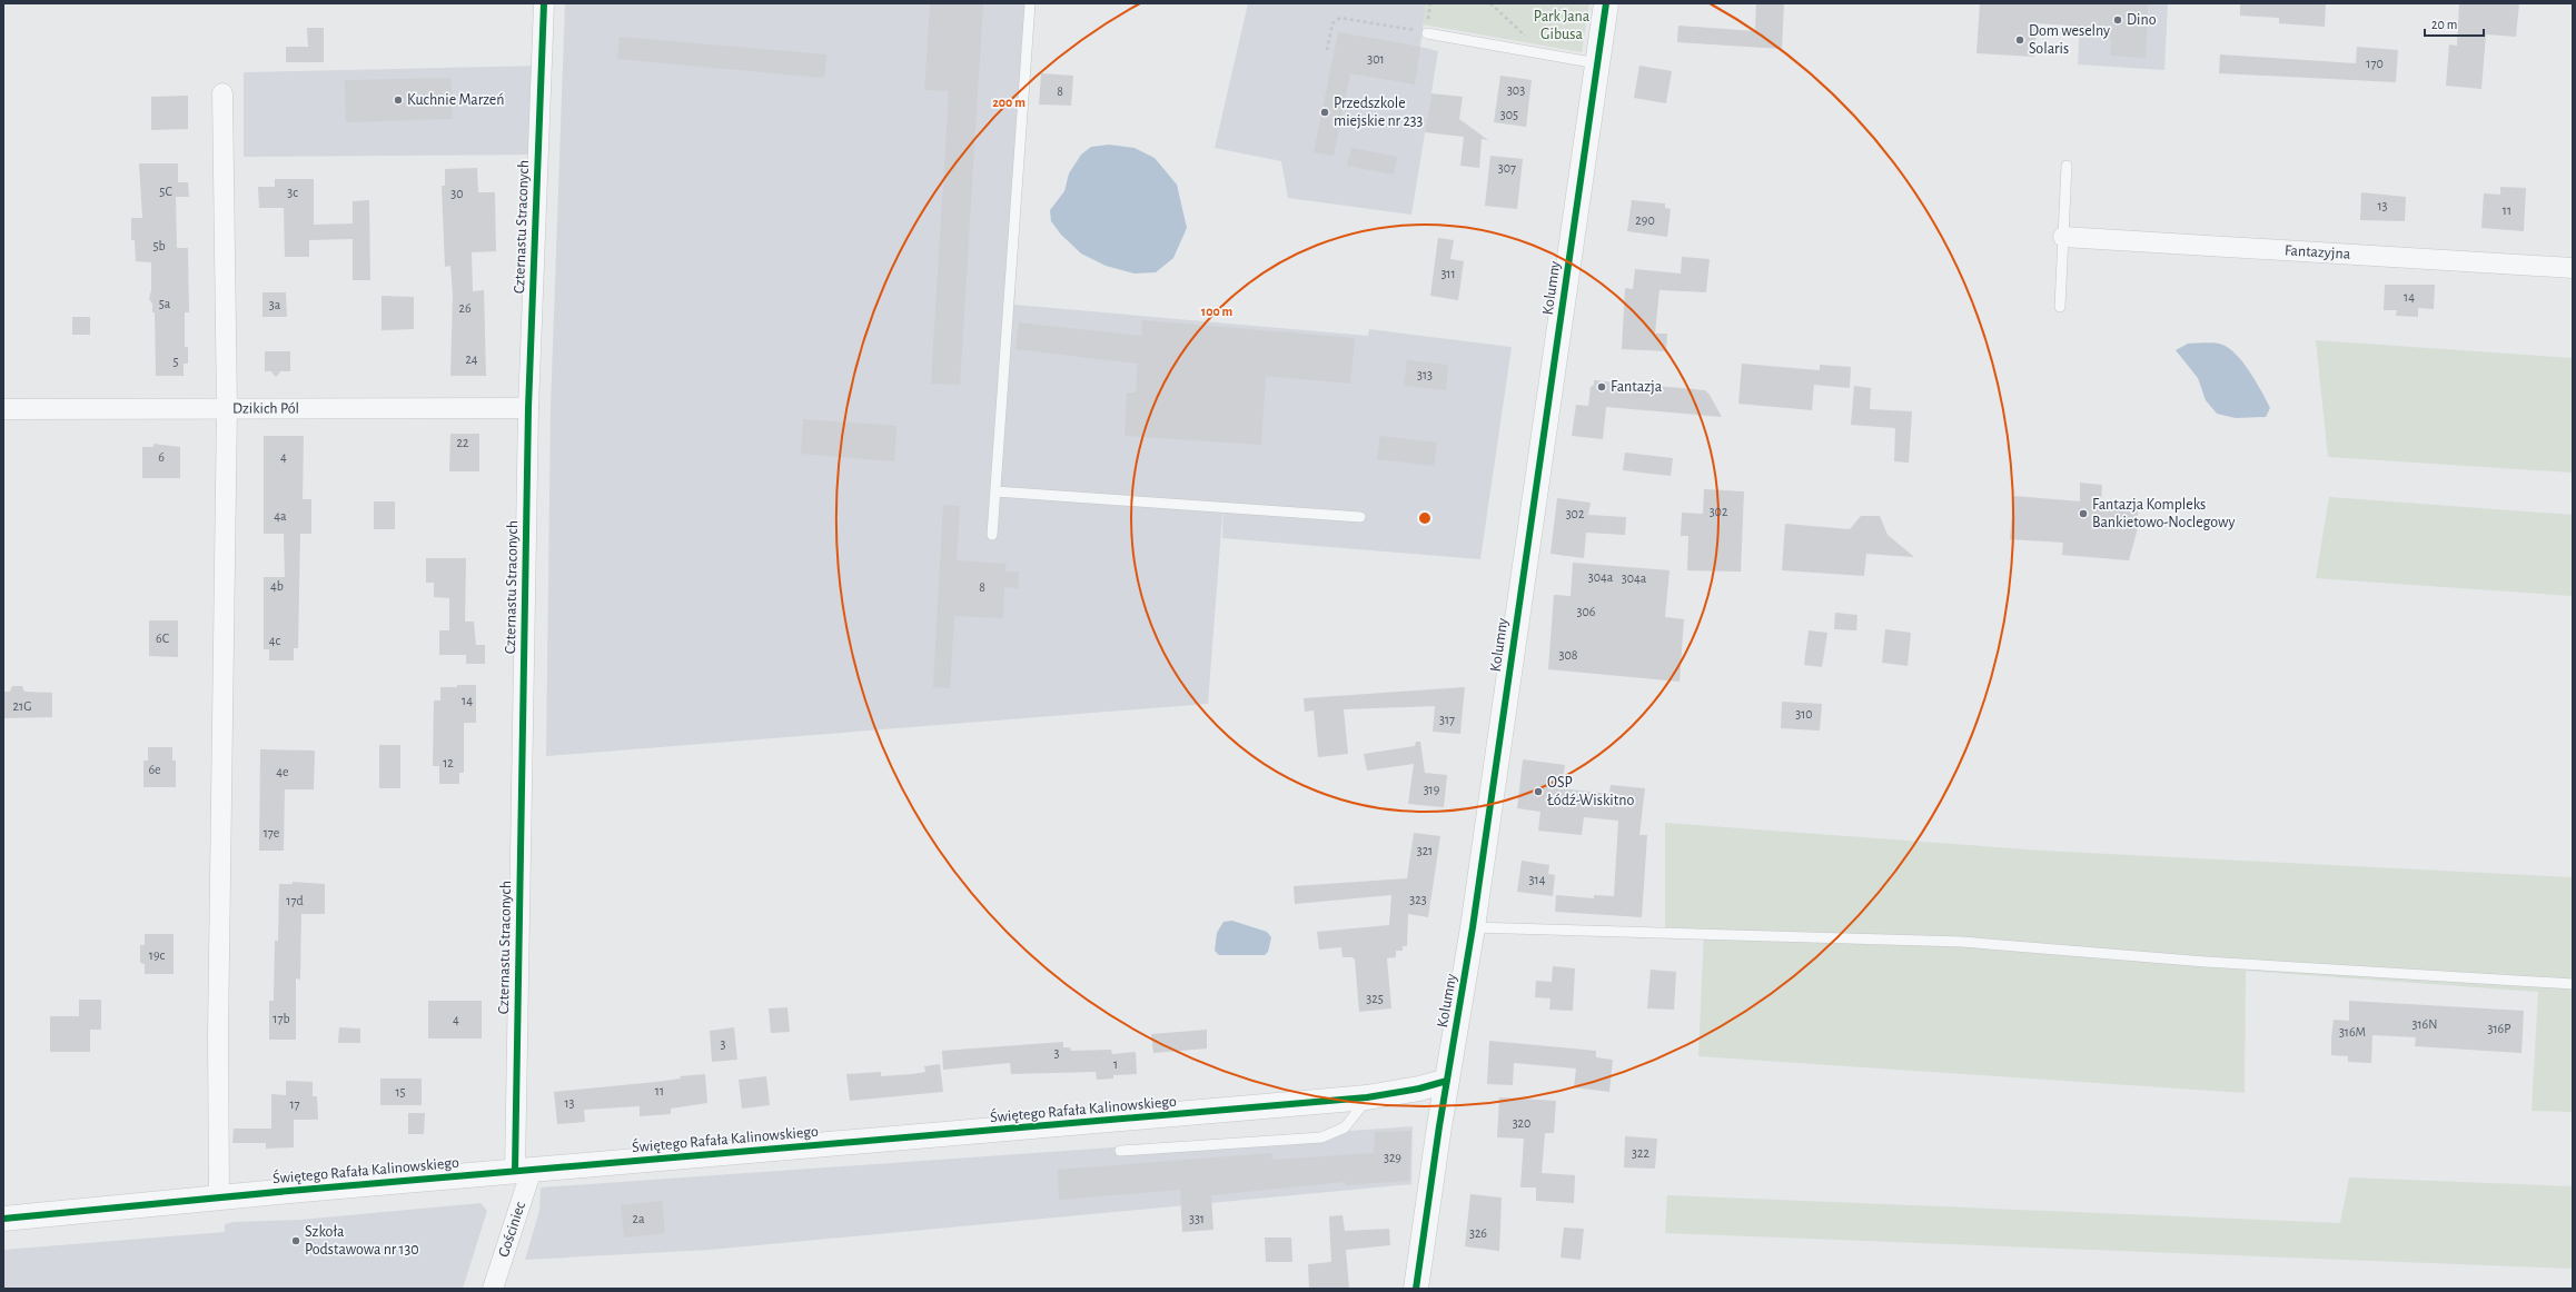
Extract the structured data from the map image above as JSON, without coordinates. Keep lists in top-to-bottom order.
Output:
{
  "streets": {
    "street": [
      "Czternastu Straconych",
      "Fantazyjna",
      "Kolumny",
      "Dzikich Pól",
      "Świętego Rafała Kalinowskiego",
      "Gościniec"
    ]
  },
  "crossings": [
    ["Czternastu Straconych", "Dzikich Pól"],
    ["Czternastu Straconych", "Świętego Rafała Kalinowskiego"],
    ["Czternastu Straconych", "Gościniec"],
    ["Kolumny", "Świętego Rafała Kalinowskiego"],
    ["Świętego Rafała Kalinowskiego", "Gościniec"]
  ],
  "parks": ["Park Jana Gibusa"],
  "places": [
    "Dino",
    "Dom weselny Solaris",
    "Kuchnie Marzeń",
    "Przedszkole miejskie nr 233",
    "Fantazja",
    "Fantazja Kompleks Bankietowo-Noclegowy",
    "OSP Łódź-Wiskitno",
    "Szkoła Podstawowa nr 130"
  ],
  "house_numbers": [
    "301",
    "170",
    "303",
    "8",
    "305",
    "307",
    "5C",
    "3c",
    "30",
    "13",
    "11",
    "290",
    "5b",
    "311",
    "14",
    "5a",
    "3a",
    "26",
    "24",
    "5",
    "313",
    "22",
    "6",
    "4",
    "302",
    "302",
    "4a",
    "304a",
    "304a",
    "4b",
    "8",
    "306",
    "6C",
    "4c",
    "308",
    "14",
    "21G",
    "310",
    "317",
    "12",
    "6e",
    "4e",
    "319",
    "17e",
    "321",
    "314",
    "323",
    "17d",
    "19c",
    "325",
    "17b",
    "4",
    "316N",
    "316P",
    "316M",
    "3",
    "3",
    "1",
    "11",
    "15",
    "13",
    "17",
    "320",
    "322",
    "329",
    "2a",
    "331",
    "326"
  ],
  "scale_bar": "20 m",
  "rings": ["200 m", "100 m"]
}
